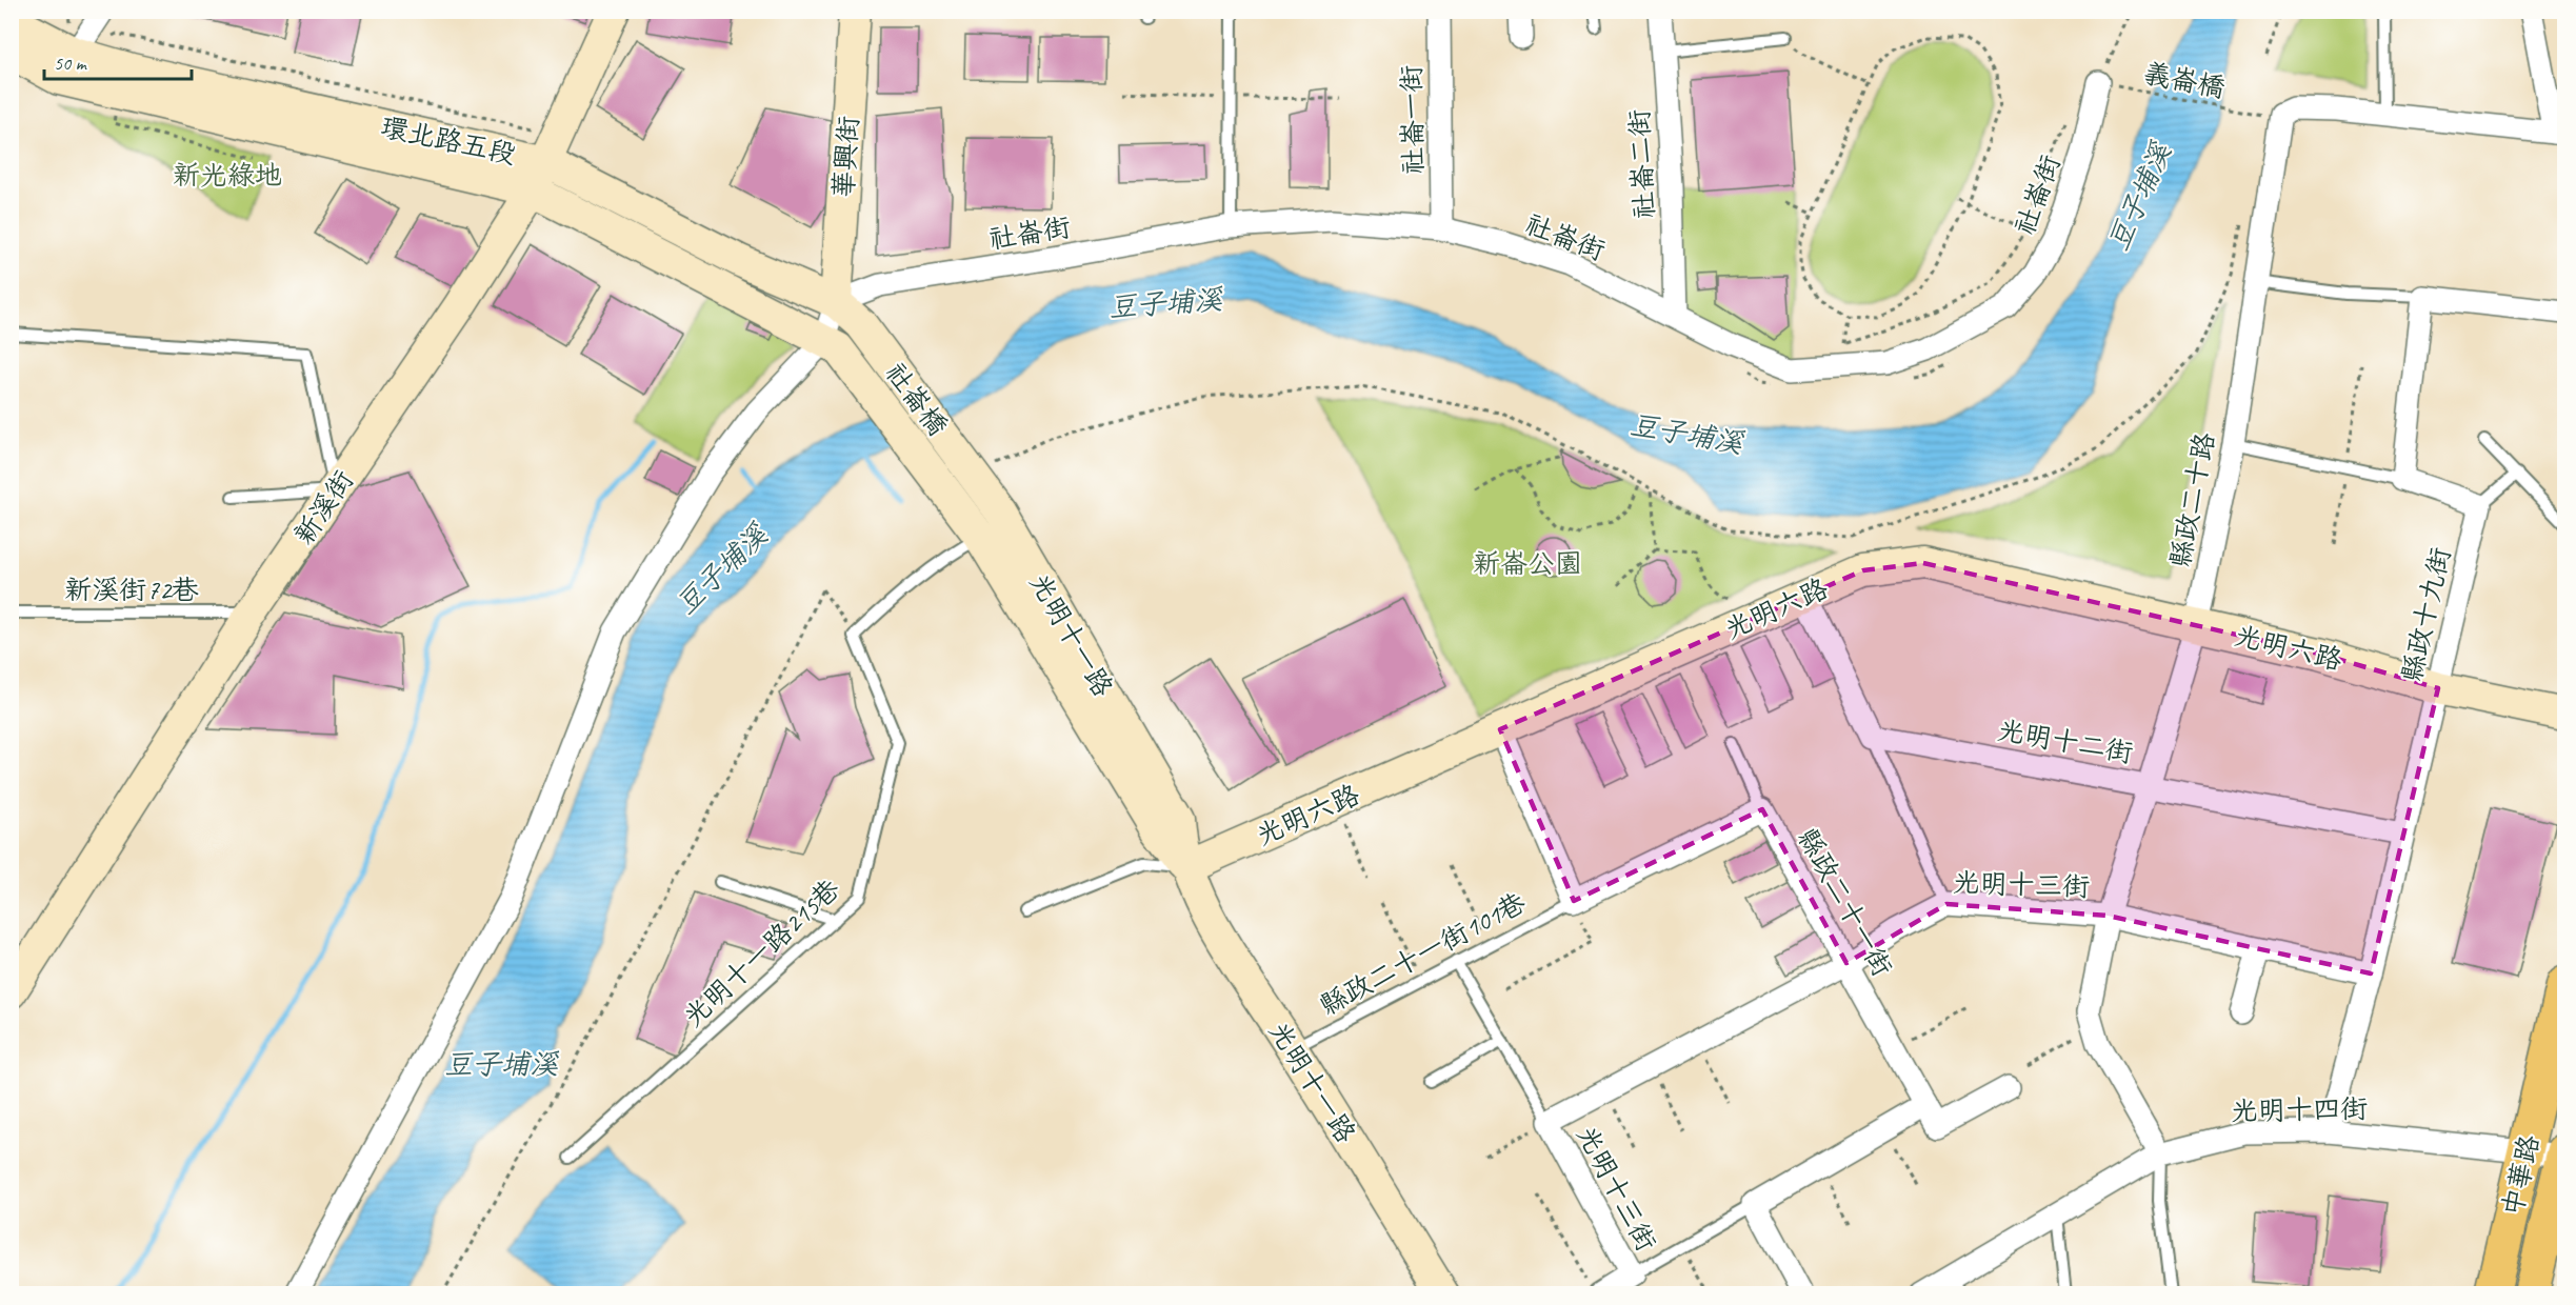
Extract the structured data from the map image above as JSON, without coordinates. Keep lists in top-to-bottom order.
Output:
{
  "streets": {
    "main road": ["中華路"],
    "street": [
      "社崙一街",
      "環北路五段",
      "華興街",
      "社崙二街",
      "社崙街",
      "社崙橋",
      "縣政二十路",
      "新溪街",
      "光明六路",
      "縣政十九街",
      "光明十一路",
      "光明十二街",
      "光明十三街",
      "縣政二十一街",
      "光明十四街"
    ],
    "lane": ["新溪街72巷", "光明十一路215巷", "縣政二十一街101巷"],
    "path": ["義崙橋"]
  },
  "crossings": [
    ["義崙橋", "社崙街"],
    ["社崙一街", "社崙街"],
    ["環北路五段", "華興街"],
    ["環北路五段", "社崙街"],
    ["環北路五段", "社崙橋"],
    ["環北路五段", "新溪街"],
    ["華興街", "社崙街"],
    ["社崙二街", "社崙街"],
    ["社崙橋", "光明十一路"],
    ["縣政二十路", "光明六路"],
    ["縣政二十路", "光明十二街"],
    ["縣政二十路", "光明十三街"],
    ["縣政二十路", "光明十四街"],
    ["新溪街", "新溪街72巷"],
    ["光明六路", "縣政十九街"],
    ["光明六路", "光明十一路"],
    ["縣政十九街", "光明十二街"],
    ["縣政十九街", "光明十三街"],
    ["縣政十九街", "光明十四街"],
    ["光明十一路", "縣政二十一街101巷"],
    ["光明十三街", "縣政二十一街"],
    ["光明十四街", "中華路"]
  ],
  "water": ["豆子埔溪"],
  "parks": ["新光綠地", "新崙公園"],
  "scale_bar": "50 m"
}
